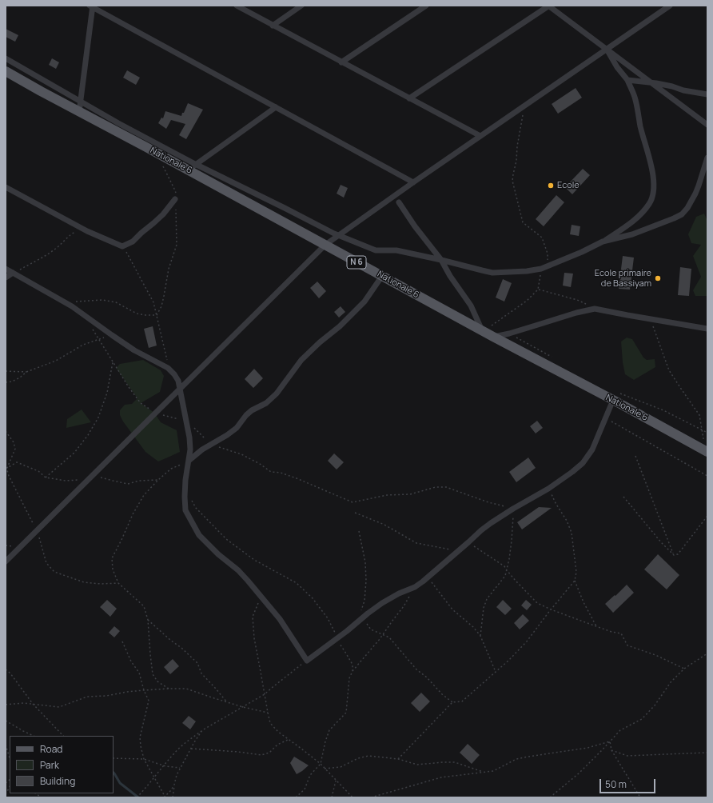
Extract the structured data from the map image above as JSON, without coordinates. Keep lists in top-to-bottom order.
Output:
{
  "streets": {
    "main road": ["Nationale 6", "N 6"]
  },
  "places": ["Ecole", "Ecole primaire de Bassiyam"],
  "legend": ["Road", "Park", "Building"],
  "scale_bar": "50 m"
}
